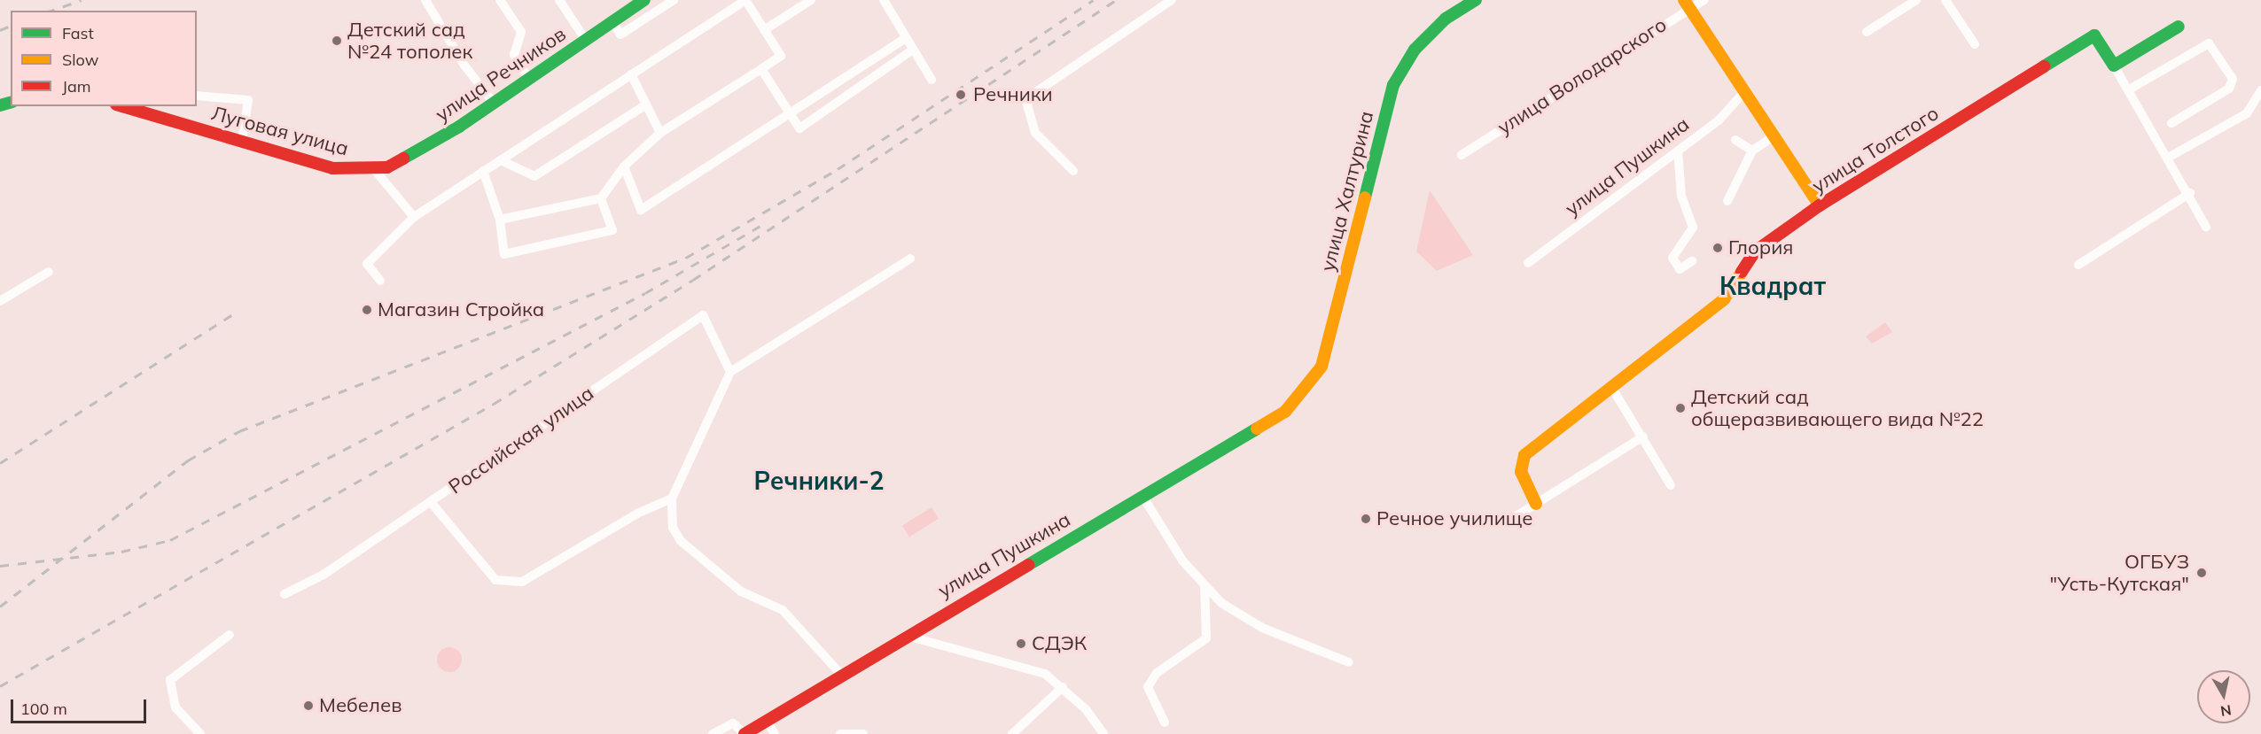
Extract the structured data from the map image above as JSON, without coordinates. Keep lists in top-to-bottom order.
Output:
{
  "streets": {
    "street": [
      "улица Речников",
      "улица Володарского",
      "Луговая улица",
      "улица Толстого",
      "улица Пушкина",
      "улица Халтурина",
      "Российская улица"
    ]
  },
  "crossings": [
    ["улица Речников", "Луговая улица"],
    ["улица Пушкина", "улица Халтурина"]
  ],
  "districts": ["Квадрат", "Речники-2"],
  "places": [
    "Детский сад №24 тополек",
    "Речники",
    "Глория",
    "Магазин Стройка",
    "Детский сад общеразвивающего вида №22",
    "Речное училище",
    "ОГБУЗ \"Усть-Кутская\"",
    "СДЭК",
    "Мебелев"
  ],
  "legend": ["Fast", "Slow", "Jam"],
  "scale_bar": "100 m",
  "north": "bottom"
}
